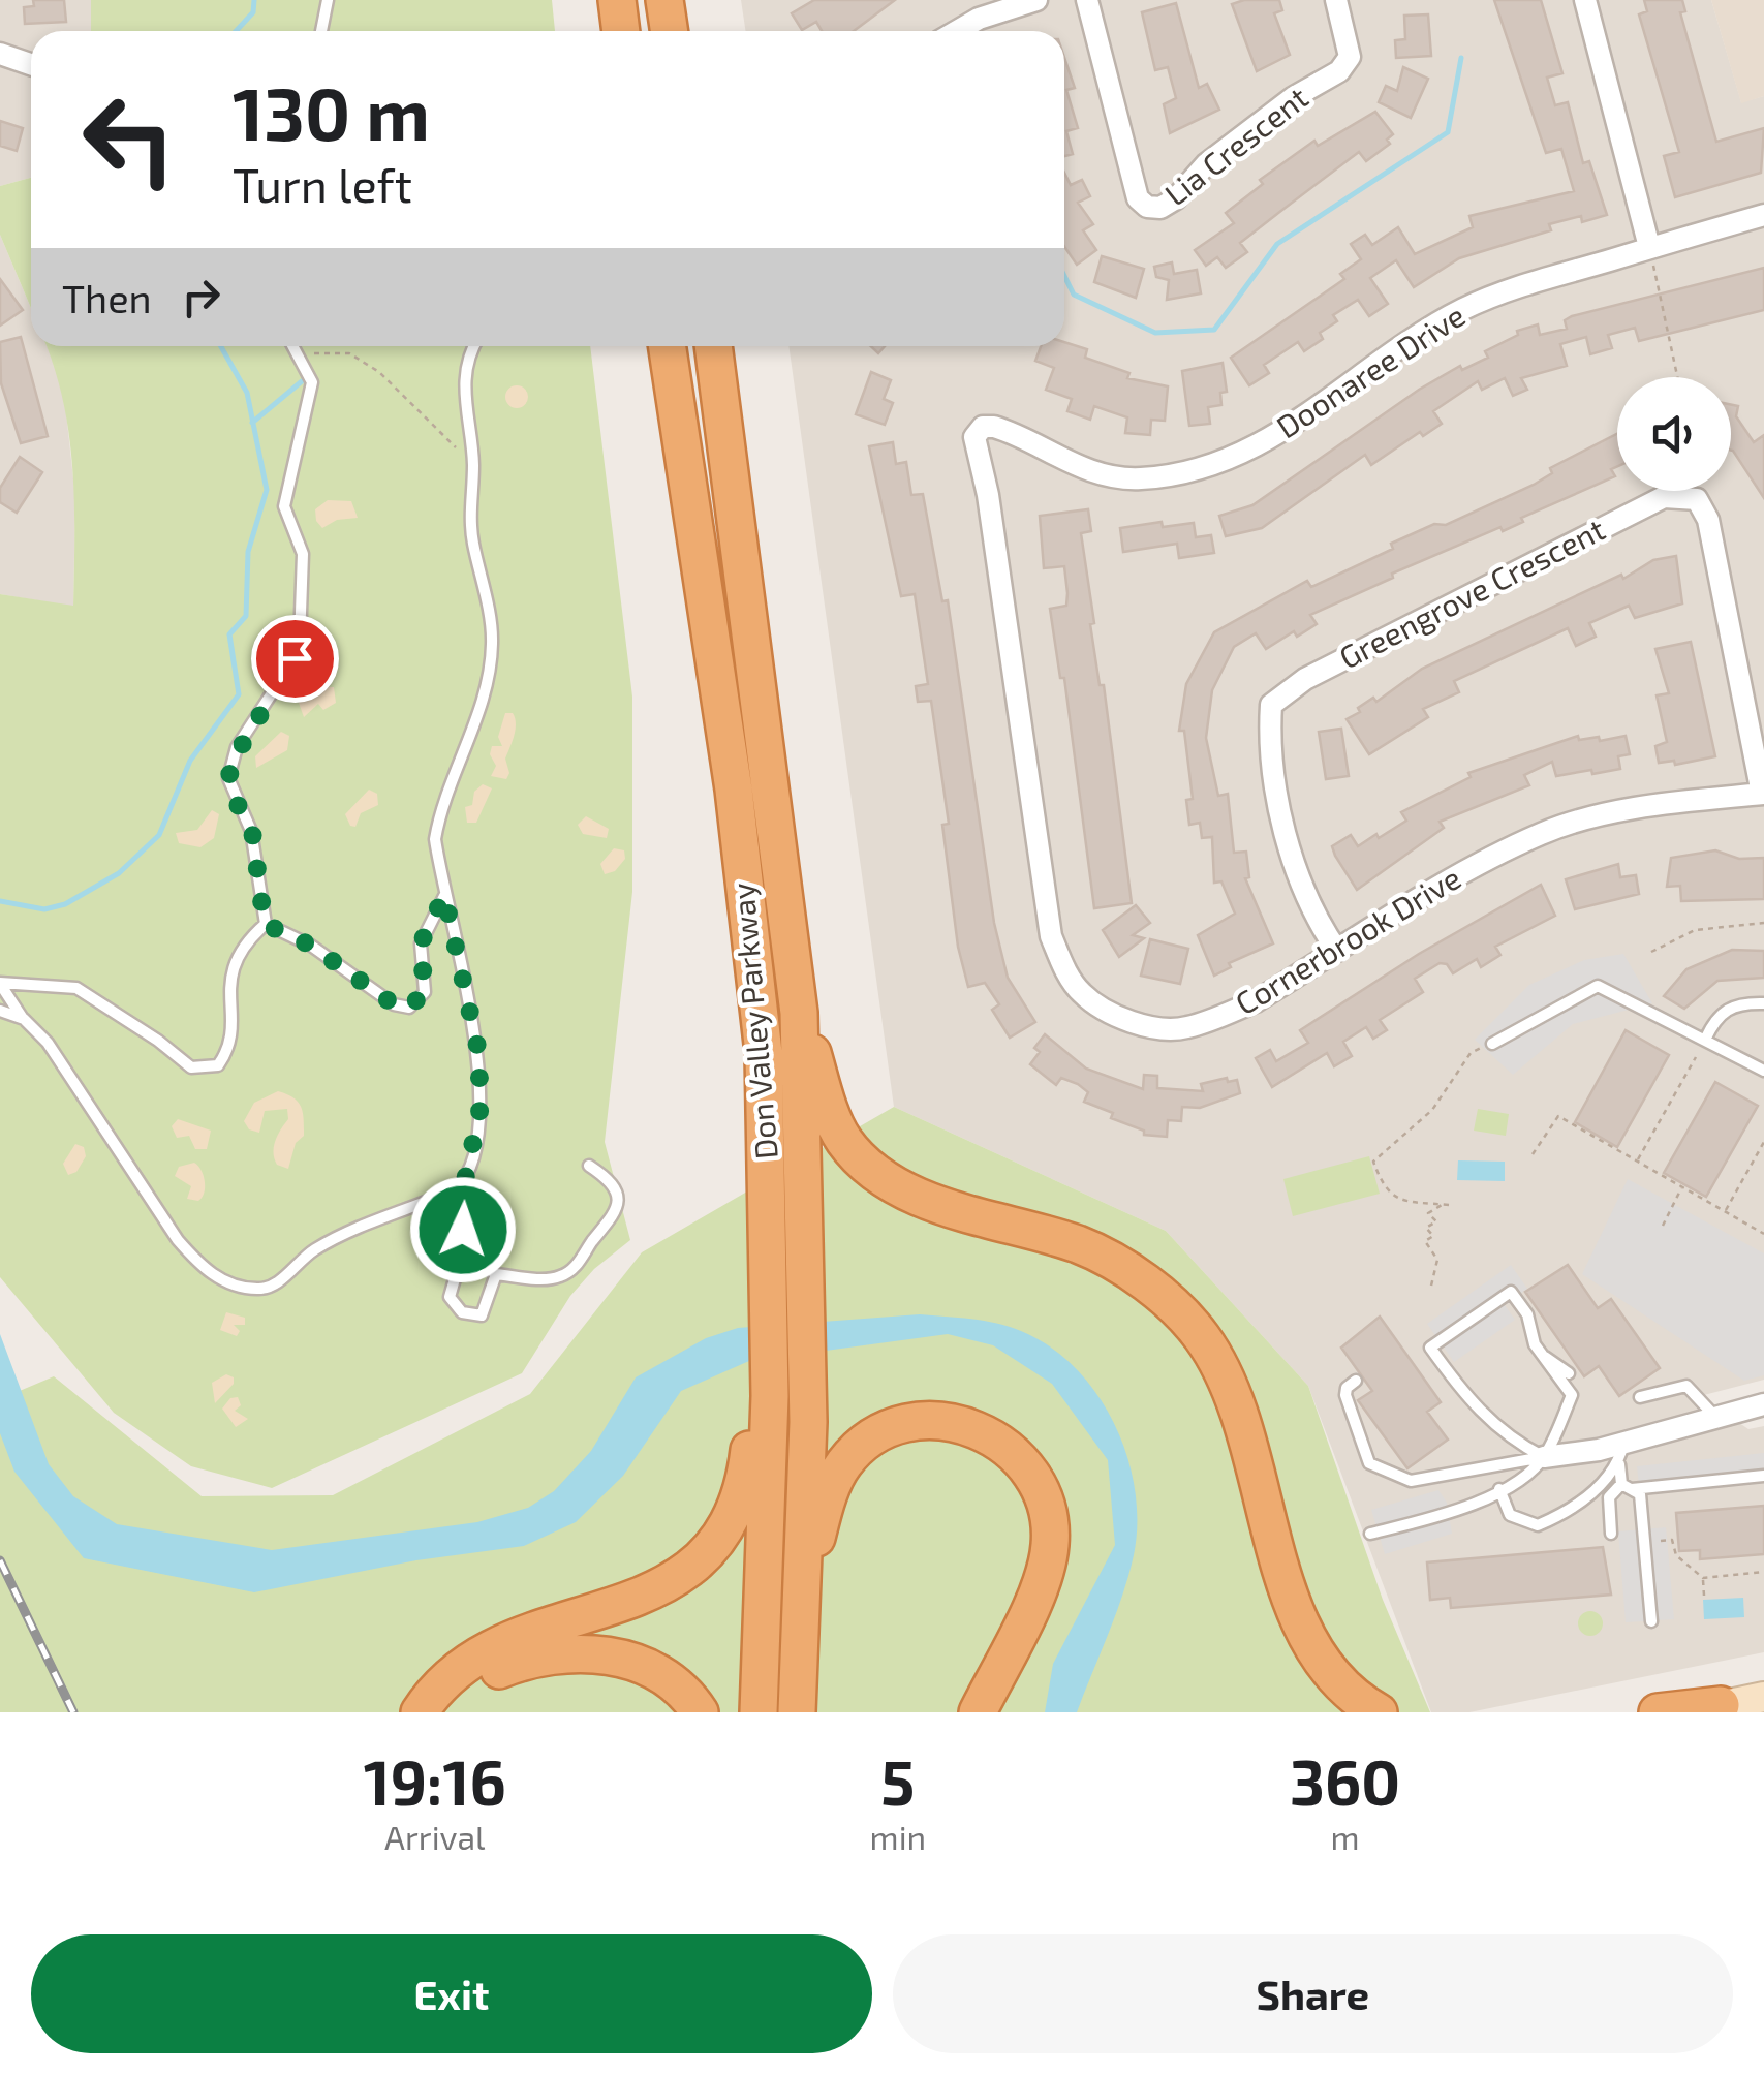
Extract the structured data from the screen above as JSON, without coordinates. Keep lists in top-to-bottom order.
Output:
{
  "streets": {
    "highway": ["Don Valley Parkway"],
    "street": [
      "Lia Crescent",
      "Doonaree Drive",
      "Greengrove Crescent",
      "Cornerbrook Drive"
    ]
  },
  "crossings": [
    ["Doonaree Drive", "Cornerbrook Drive"],
    ["Greengrove Crescent", "Cornerbrook Drive"]
  ],
  "page": {
    "turn": ["130 m", "Turn left"],
    "then": "Then",
    "eta": [
      "19:16",
      "Arrival",
      "5",
      "min",
      "360",
      "m"
    ],
    "buttons": ["Exit", "Share"]
  }
}
